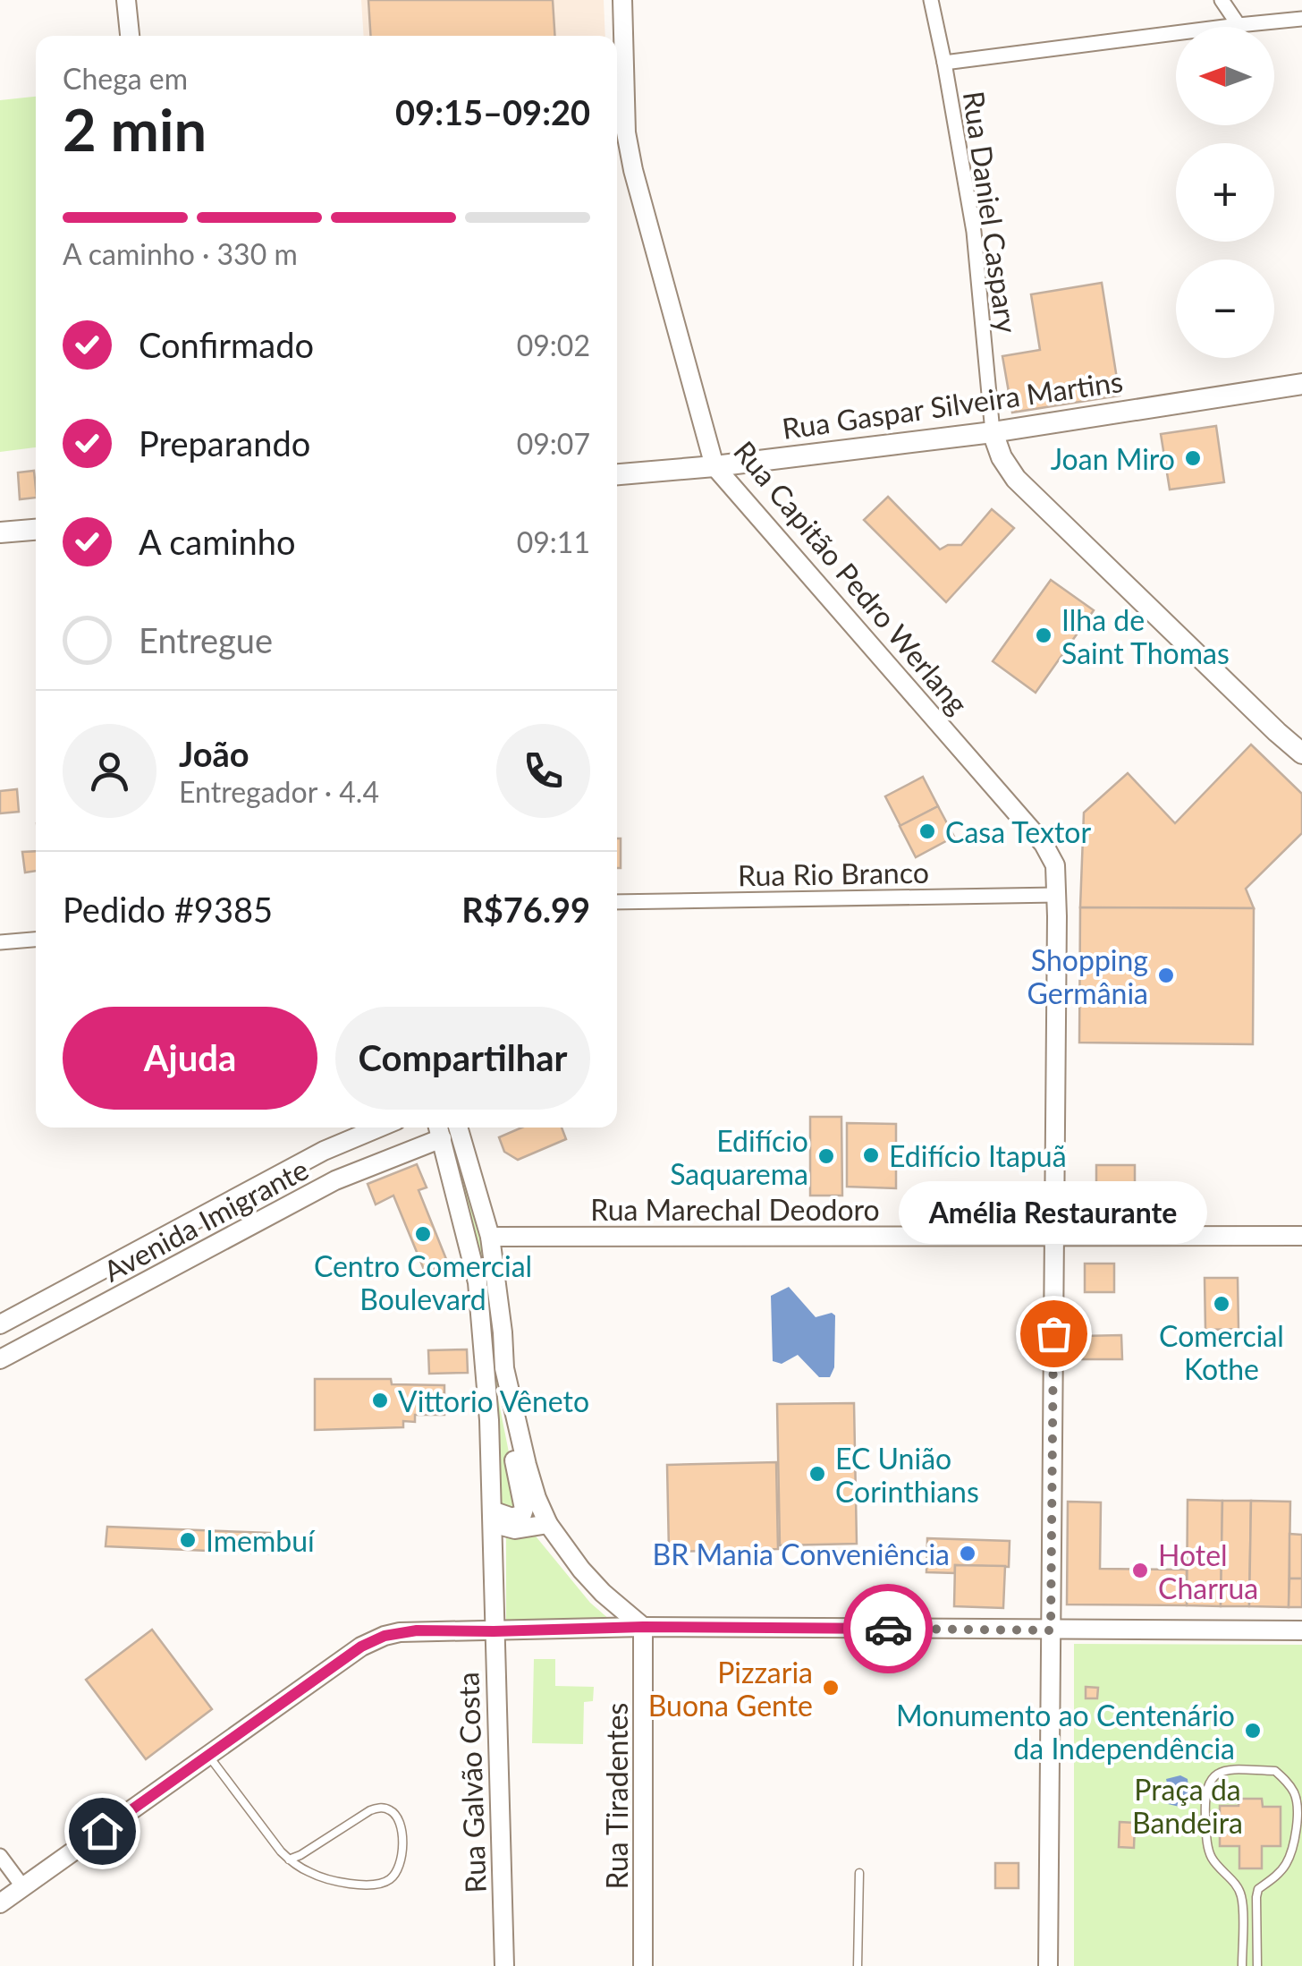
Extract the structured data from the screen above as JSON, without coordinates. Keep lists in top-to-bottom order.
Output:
{
  "streets": {
    "main road": ["Rua Gaspar Silveira Martins"],
    "street": [
      "Rua Daniel Caspary",
      "Rua Capitão Pedro Werlang",
      "Rua Rio Branco",
      "Rua Marechal Deodoro",
      "Avenida Imigrante",
      "Rua Galvão Costa",
      "Rua Tiradentes"
    ]
  },
  "crossings": [
    ["Rua Daniel Caspary", "Rua Gaspar Silveira Martins"],
    ["Rua Gaspar Silveira Martins", "Rua Capitão Pedro Werlang"],
    ["Rua Capitão Pedro Werlang", "Rua Rio Branco"],
    ["Rua Capitão Pedro Werlang", "Rua Marechal Deodoro"],
    ["Avenida Imigrante", "Rua Galvão Costa"]
  ],
  "parks": ["Praça da Bandeira"],
  "places": [
    "Joan Miro",
    "Ilha de Saint Thomas",
    "Casa Textor",
    "Shopping Germânia",
    "Edifício Itapuã",
    "Edifício Saquarema",
    "Centro Comercial Boulevard",
    "Comercial Kothe",
    "Amélia Restaurante",
    "Vittorio Vêneto",
    "EC União Corinthians",
    "Imembuí",
    "BR Mania Conveniência",
    "Hotel Charrua",
    "Pizzaria Buona Gente",
    "Monumento ao Centenário da Independência"
  ],
  "north": "left",
  "page": {
    "map_buttons": ["+", "−"],
    "heading": ["2 min", "Chega em", "09:15–09:20"],
    "panel": [
      "João",
      "Entregador · 4.4",
      "Pedido #9385",
      "R$76.99"
    ],
    "bar": "A caminho · 330 m",
    "list": [
      ["Confirmado", "09:02"],
      ["Preparando", "09:07"],
      ["A caminho", "09:11"],
      "Entregue"
    ],
    "buttons": ["Ajuda", "Compartilhar"],
    "bubble": "Amélia Restaurante"
  }
}
